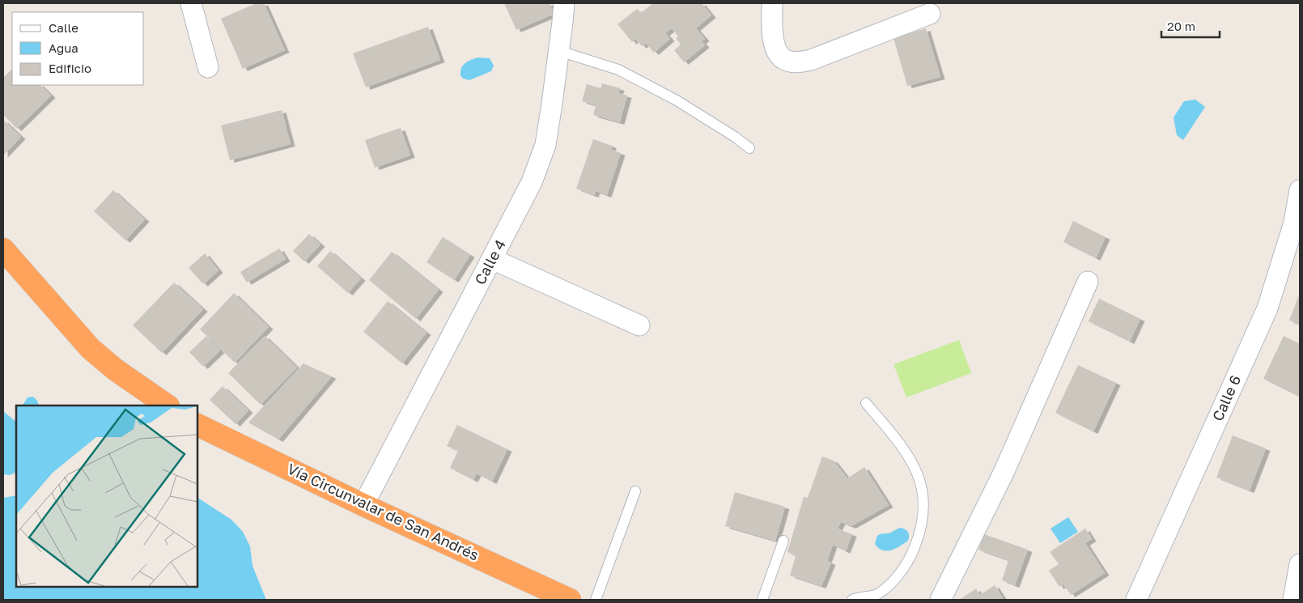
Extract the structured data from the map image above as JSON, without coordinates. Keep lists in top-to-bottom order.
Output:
{
  "streets": {
    "highway": ["Vía Circunvalar de San Andrés"],
    "street": ["Calle 4", "Calle 6"]
  },
  "crossings": [
    ["Calle 4", "Vía Circunvalar de San Andrés"]
  ],
  "legend": ["Calle", "Agua", "Edificio"],
  "scale_bar": "20 m"
}
